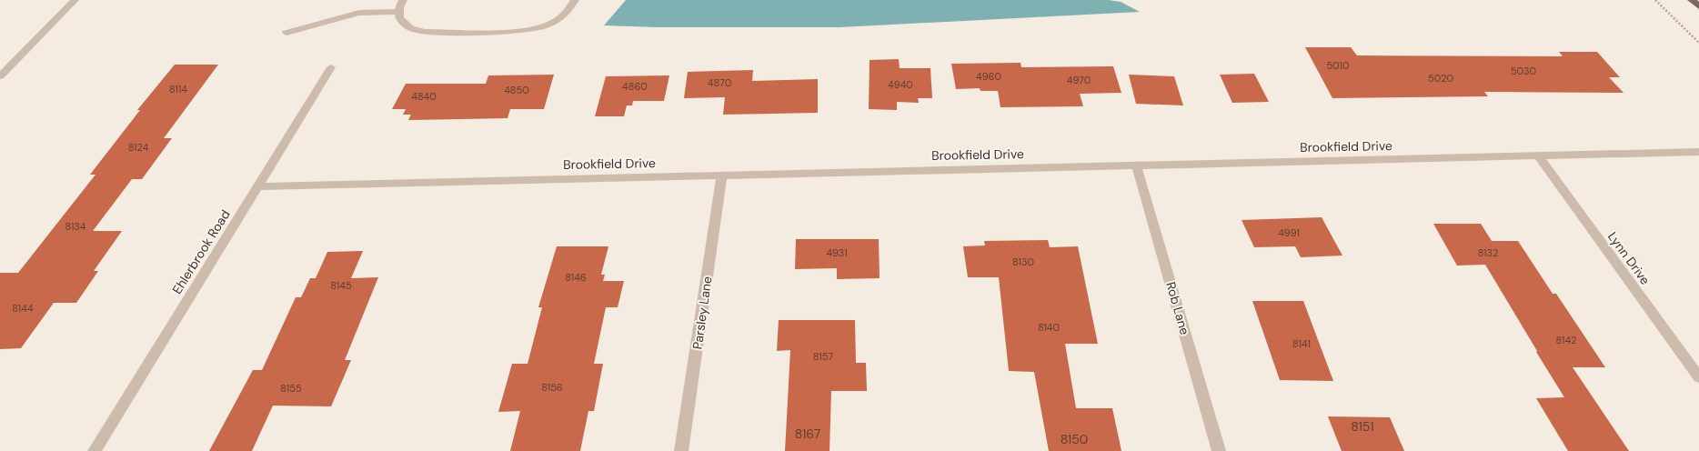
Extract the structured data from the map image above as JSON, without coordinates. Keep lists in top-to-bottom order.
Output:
{
  "streets": {
    "street": [
      "Brookfield Drive",
      "Ehlerbrook Road",
      "Lynn Drive",
      "Rob Lane",
      "Parsley Lane"
    ]
  },
  "crossings": [
    ["Brookfield Drive", "Ehlerbrook Road"],
    ["Brookfield Drive", "Lynn Drive"],
    ["Brookfield Drive", "Rob Lane"],
    ["Brookfield Drive", "Parsley Lane"]
  ],
  "house_numbers": [
    "5010",
    "5030",
    "4960",
    "5020",
    "4970",
    "4870",
    "4940",
    "4860",
    "8114",
    "4850",
    "4840",
    "8124",
    "8134",
    "4991",
    "4931",
    "8132",
    "8130",
    "8146",
    "8145",
    "8144",
    "8140",
    "8142",
    "8141",
    "8157",
    "8156",
    "8155",
    "8151",
    "8167",
    "8150"
  ]
}
